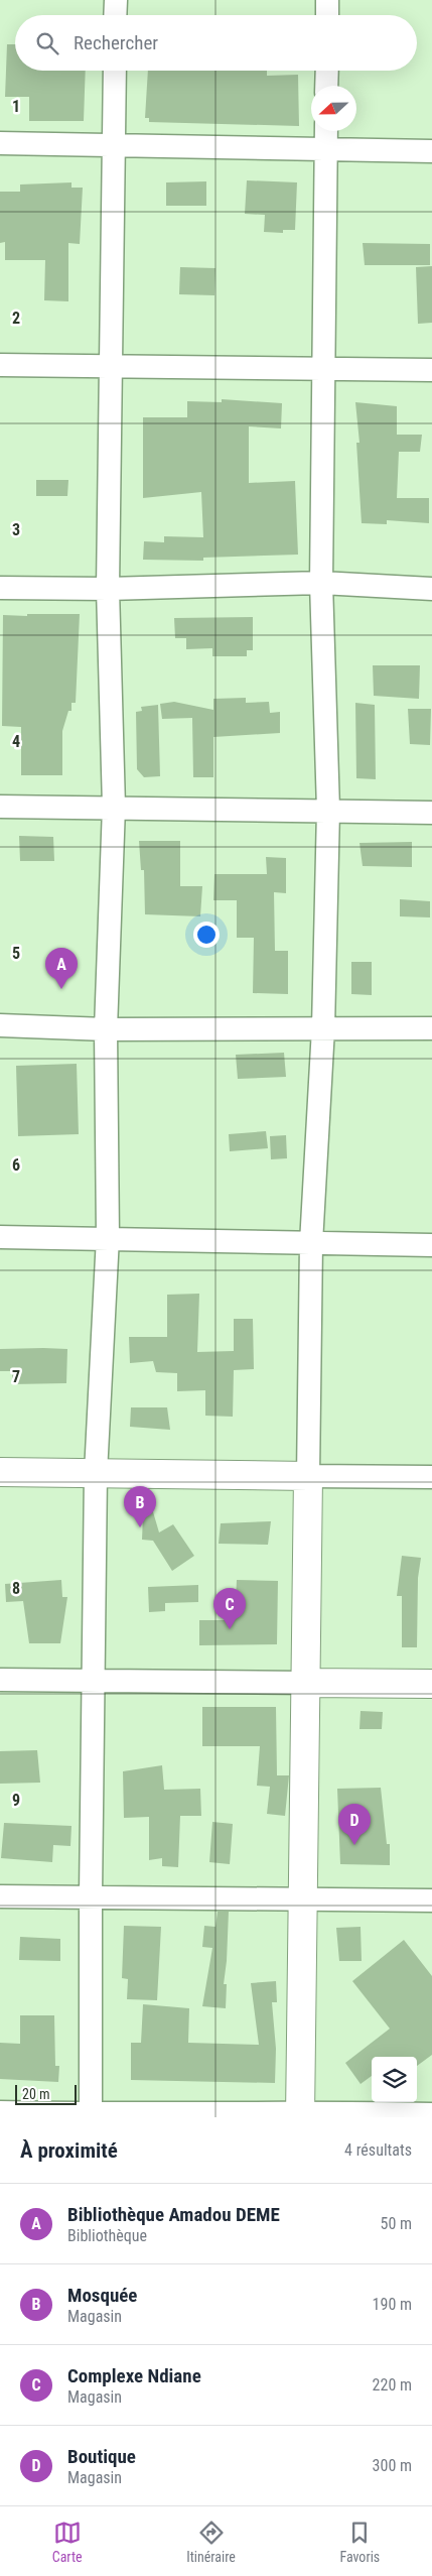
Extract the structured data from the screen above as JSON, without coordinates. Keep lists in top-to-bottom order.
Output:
{
  "scale_bar": "20 m",
  "north": "left",
  "page": {
    "search": "Rechercher",
    "pins": [
      "A",
      "B",
      "C",
      "D"
    ],
    "scale": "20 m",
    "heading": ["À proximité", "4 résultats"],
    "list": [
      {
        "mark": "A",
        "name": "Bibliothèque Amadou DEME",
        "note": "Bibliothèque",
        "value": "50 m"
      },
      {
        "mark": "B",
        "name": "Mosquée",
        "note": "Magasin",
        "value": "190 m"
      },
      {
        "mark": "C",
        "name": "Complexe Ndiane",
        "note": "Magasin",
        "value": "220 m"
      },
      {
        "mark": "D",
        "name": "Boutique",
        "note": "Magasin",
        "value": "300 m"
      }
    ],
    "nav": ["Carte", "Itinéraire", "Favoris"]
  },
  "grid": {
    "rows": [
      "1",
      "2",
      "3",
      "4",
      "5",
      "6",
      "7",
      "8",
      "9"
    ]
  }
}
